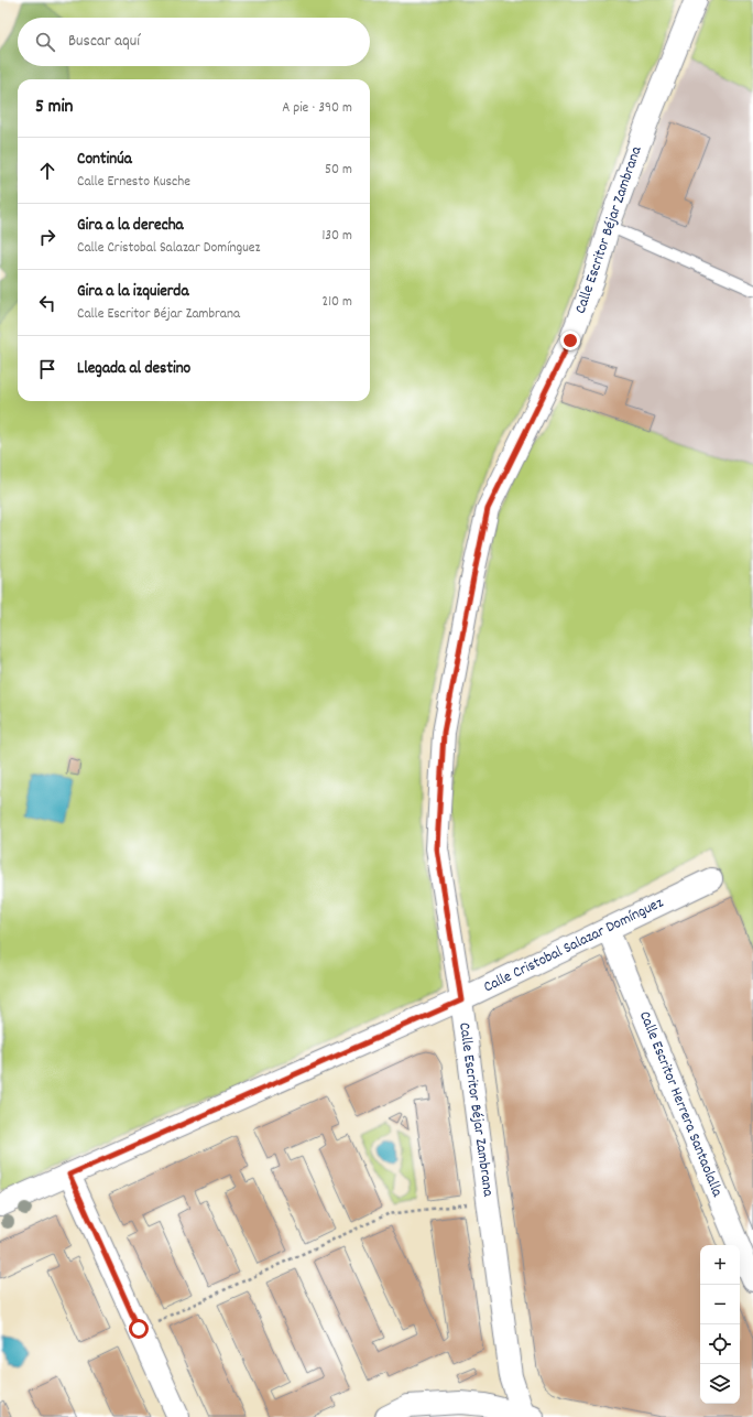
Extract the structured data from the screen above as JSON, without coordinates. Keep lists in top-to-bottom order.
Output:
{
  "streets": {
    "street": ["Calle Escritor Béjar Zambrana", "Calle Cristobal Salazar Domínguez", "Calle Escritor Herrera Santaolalla"]
  },
  "crossings": [
    ["Calle Escritor Béjar Zambrana", "Calle Cristobal Salazar Domínguez"],
    ["Calle Cristobal Salazar Domínguez", "Calle Escritor Herrera Santaolalla"]
  ],
  "page": {
    "search": "Buscar aquí",
    "heading": ["5 min", "A pie · 390 m"],
    "list": [
      ["Continúa", "Calle Ernesto Kusche", "50 m"],
      ["Gira a la derecha", "Calle Cristobal Salazar Domínguez", "130 m"],
      ["Gira a la izquierda", "Calle Escritor Béjar Zambrana", "210 m"],
      "Llegada al destino"
    ],
    "map_buttons": ["+", "−"]
  }
}
